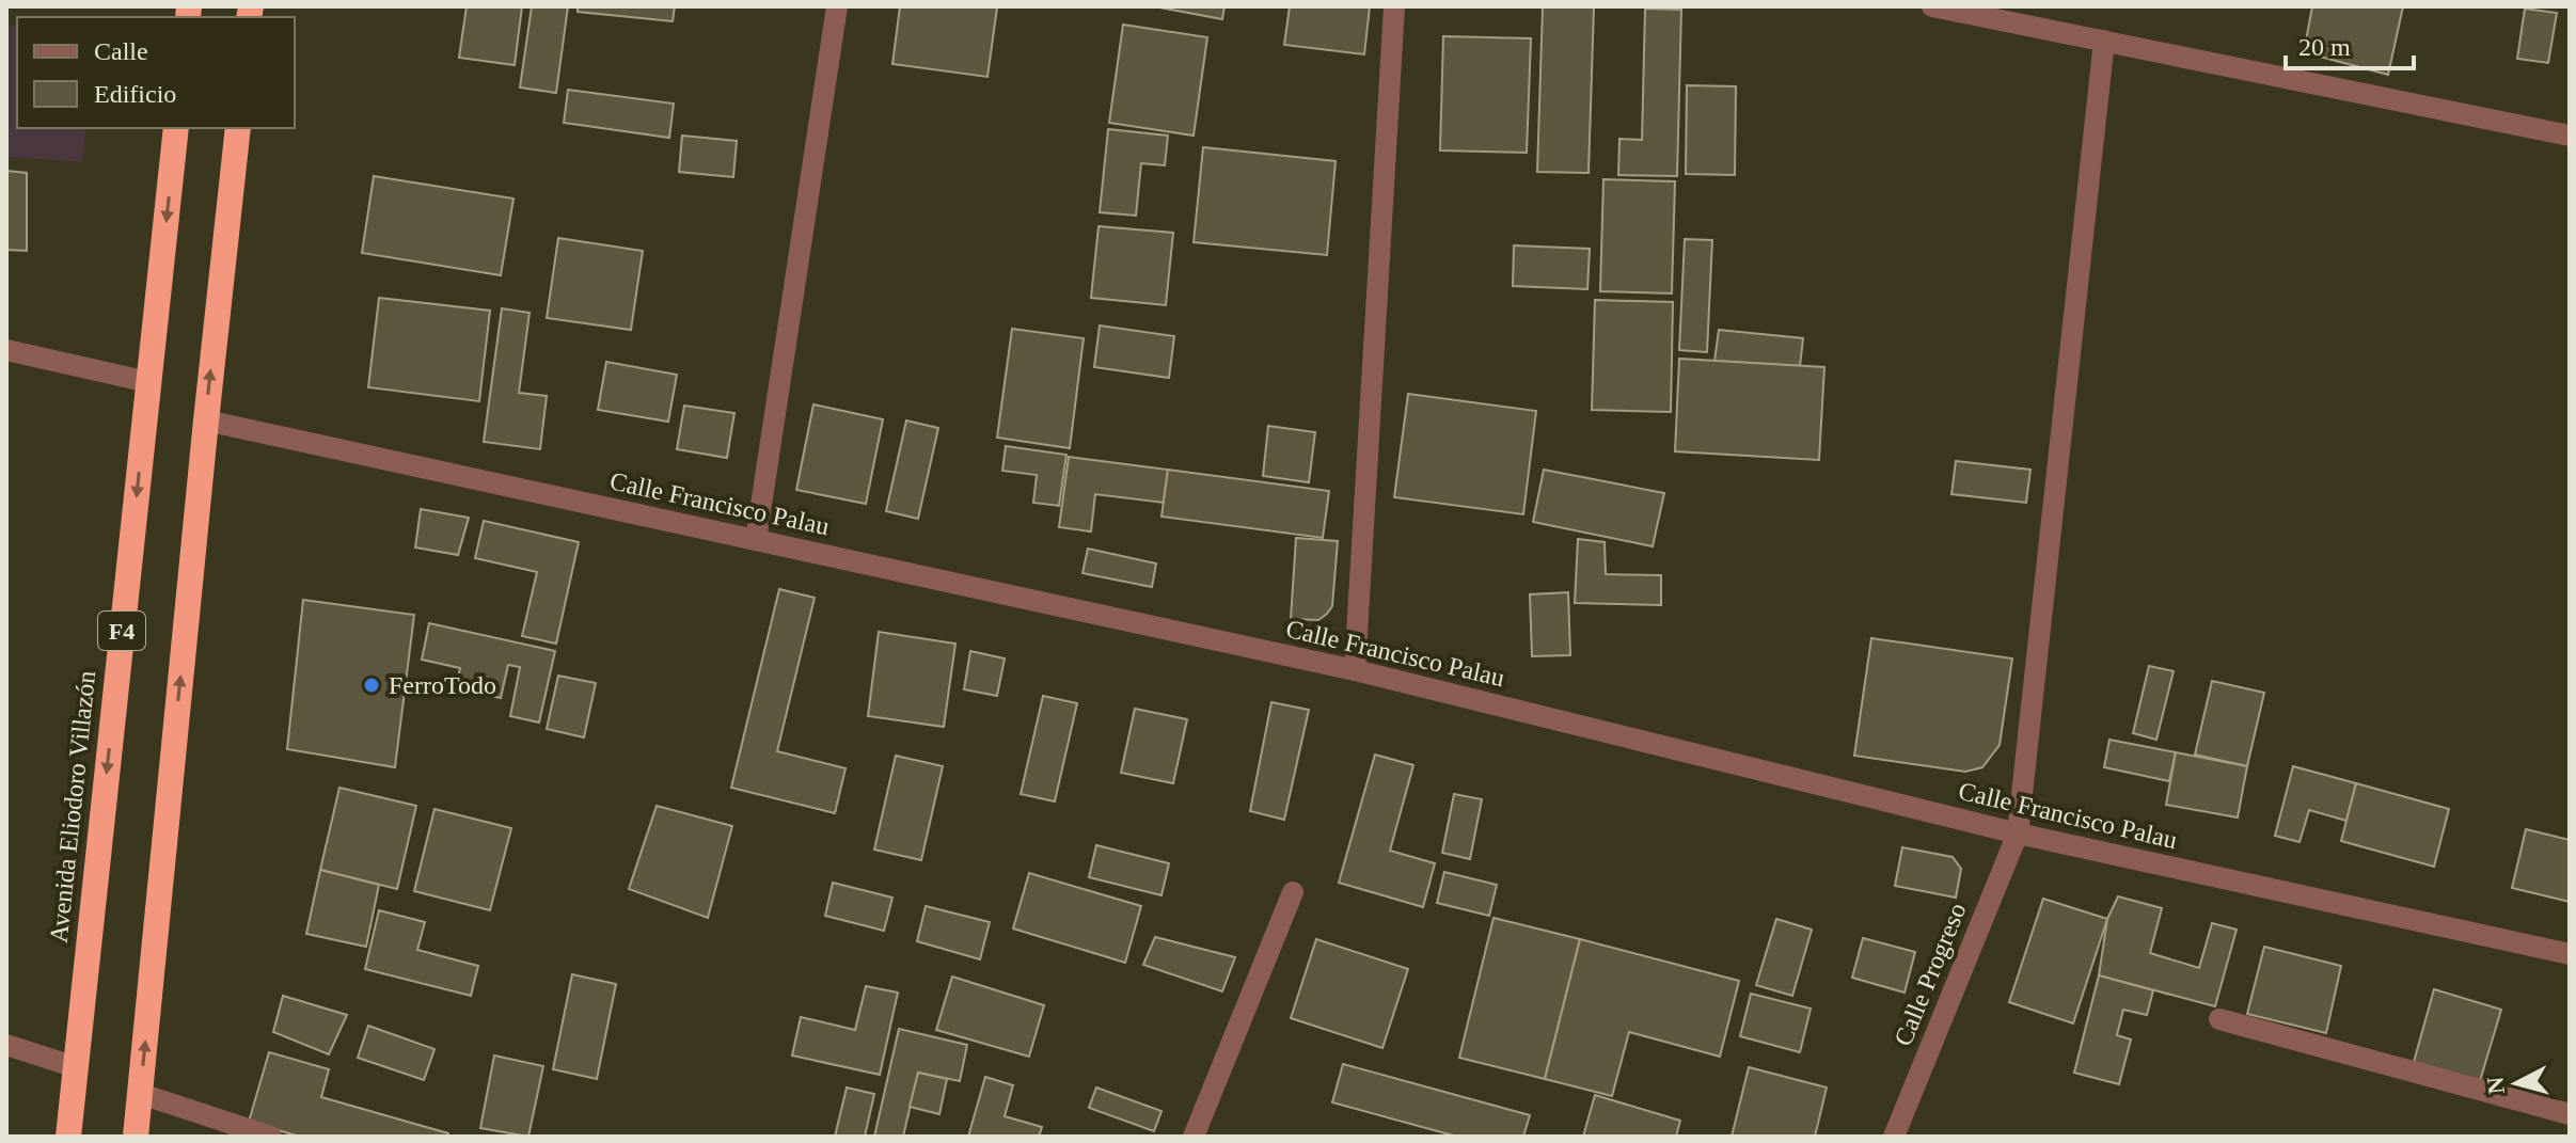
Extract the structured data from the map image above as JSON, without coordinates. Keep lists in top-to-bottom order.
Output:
{
  "streets": {
    "highway": ["F4", "Avenida Eliodoro Villazón"],
    "street": ["Calle Francisco Palau", "Calle Progreso"]
  },
  "crossings": [
    ["Calle Francisco Palau", "F4"],
    ["Calle Francisco Palau", "Calle Progreso"]
  ],
  "places": ["FerroTodo"],
  "legend": ["Calle", "Edificio"],
  "scale_bar": "20 m",
  "north": "left"
}
